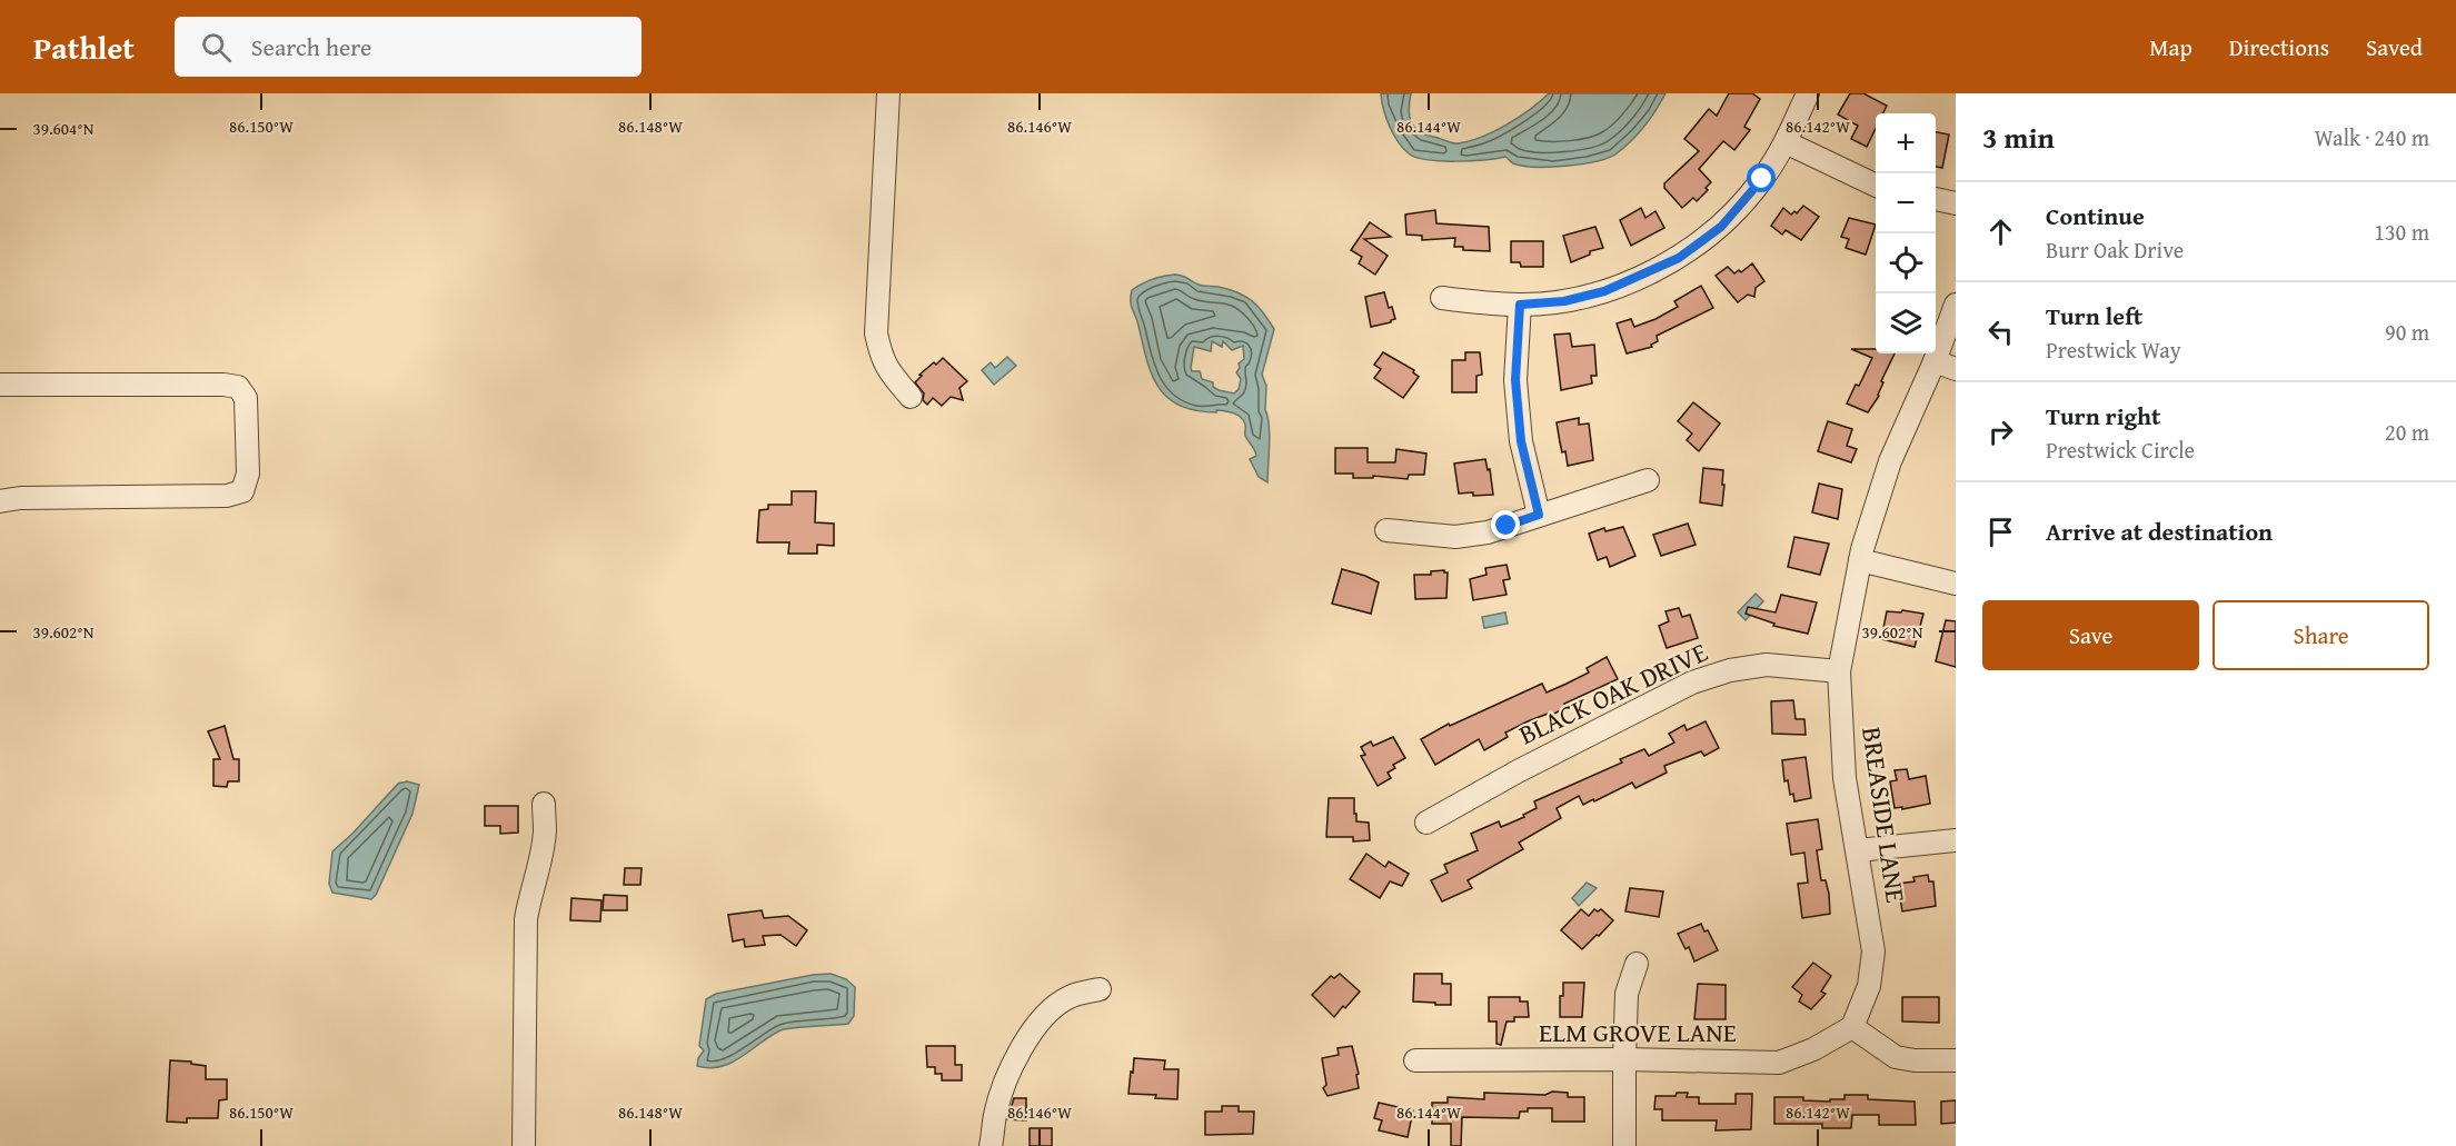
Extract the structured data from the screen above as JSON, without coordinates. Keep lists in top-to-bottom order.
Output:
{
  "streets": {
    "street": ["BLACK OAK DRIVE", "BREASIDE LANE", "ELM GROVE LANE"]
  },
  "crossings": [
    ["BLACK OAK DRIVE", "BREASIDE LANE"],
    ["BREASIDE LANE", "ELM GROVE LANE"]
  ],
  "page": {
    "header": "Pathlet",
    "search": "Search here",
    "nav": ["Map", "Directions", "Saved"],
    "heading": ["3 min", "Walk · 240 m"],
    "map_buttons": ["+", "−"],
    "list": [
      ["Continue", "Burr Oak Drive", "130 m"],
      ["Turn left", "Prestwick Way", "90 m"],
      ["Turn right", "Prestwick Circle", "20 m"],
      "Arrive at destination"
    ],
    "buttons": ["Save", "Share"]
  },
  "coordinates": [
    "86.150°W",
    "86.148°W",
    "86.146°W",
    "86.144°W",
    "86.142°W",
    "39.604°N",
    "39.602°N"
  ]
}
